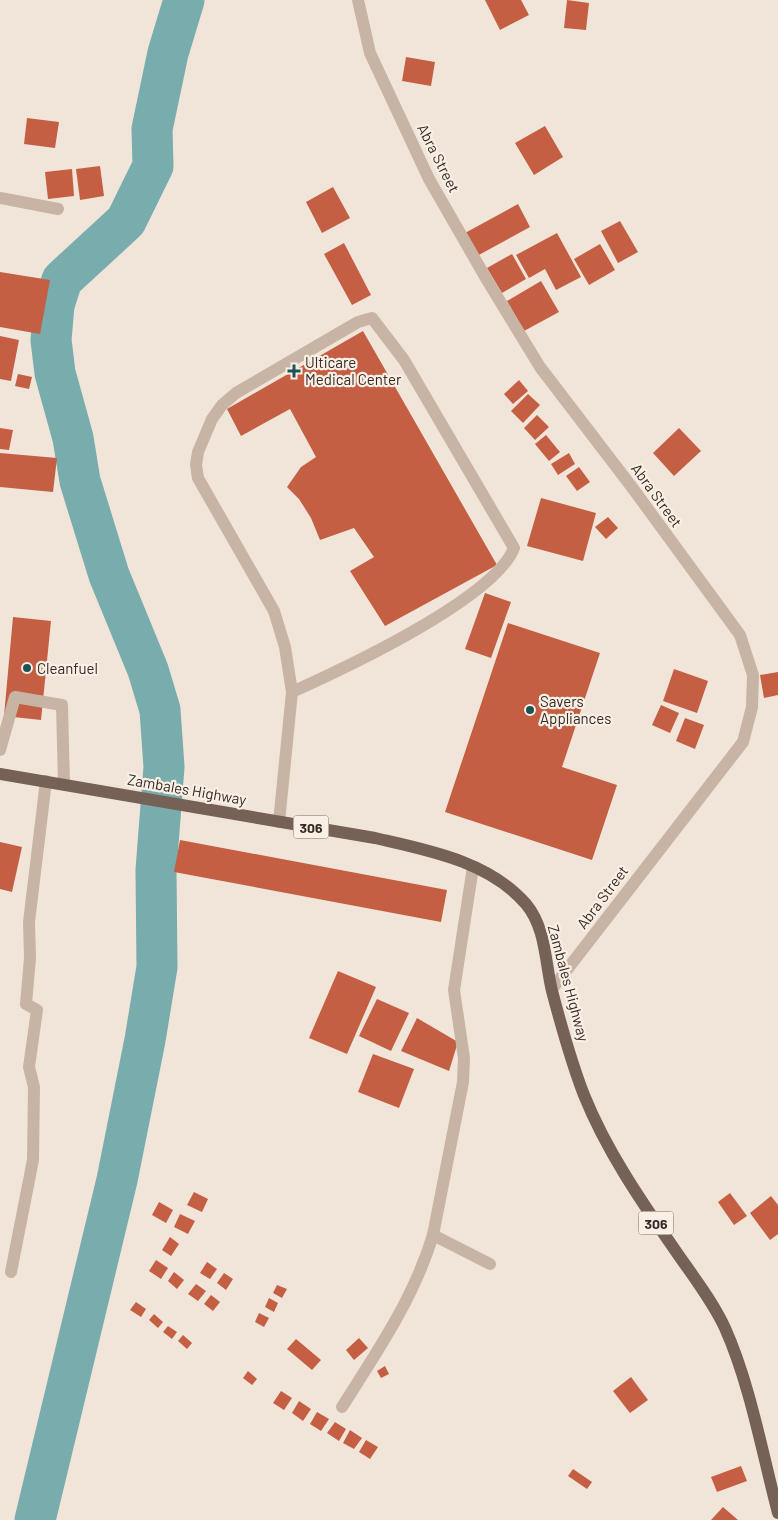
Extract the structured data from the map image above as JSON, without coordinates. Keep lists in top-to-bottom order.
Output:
{
  "streets": {
    "main road": ["Zambales Highway", "306"],
    "street": ["Abra Street"]
  },
  "crossings": [
    ["Abra Street", "Zambales Highway"]
  ],
  "places": {
    "health": ["Ulticare Medical Center"],
    "other": ["Cleanfuel", "Savers Appliances"]
  }
}
